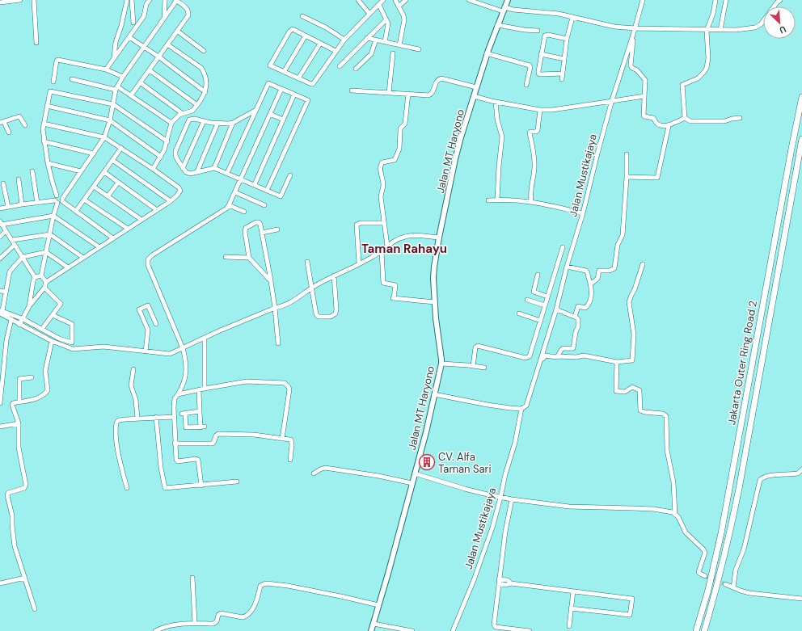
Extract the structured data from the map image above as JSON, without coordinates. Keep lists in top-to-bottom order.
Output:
{
  "streets": {
    "highway": ["Jakarta Outer Ring Road 2"],
    "main road": ["Jalan MT Haryono"],
    "street": ["Jalan Mustikajaya"]
  },
  "districts": ["Taman Rahayu"],
  "places": {
    "building": ["CV. Alfa Taman Sari"]
  },
  "north": "bottom right"
}
